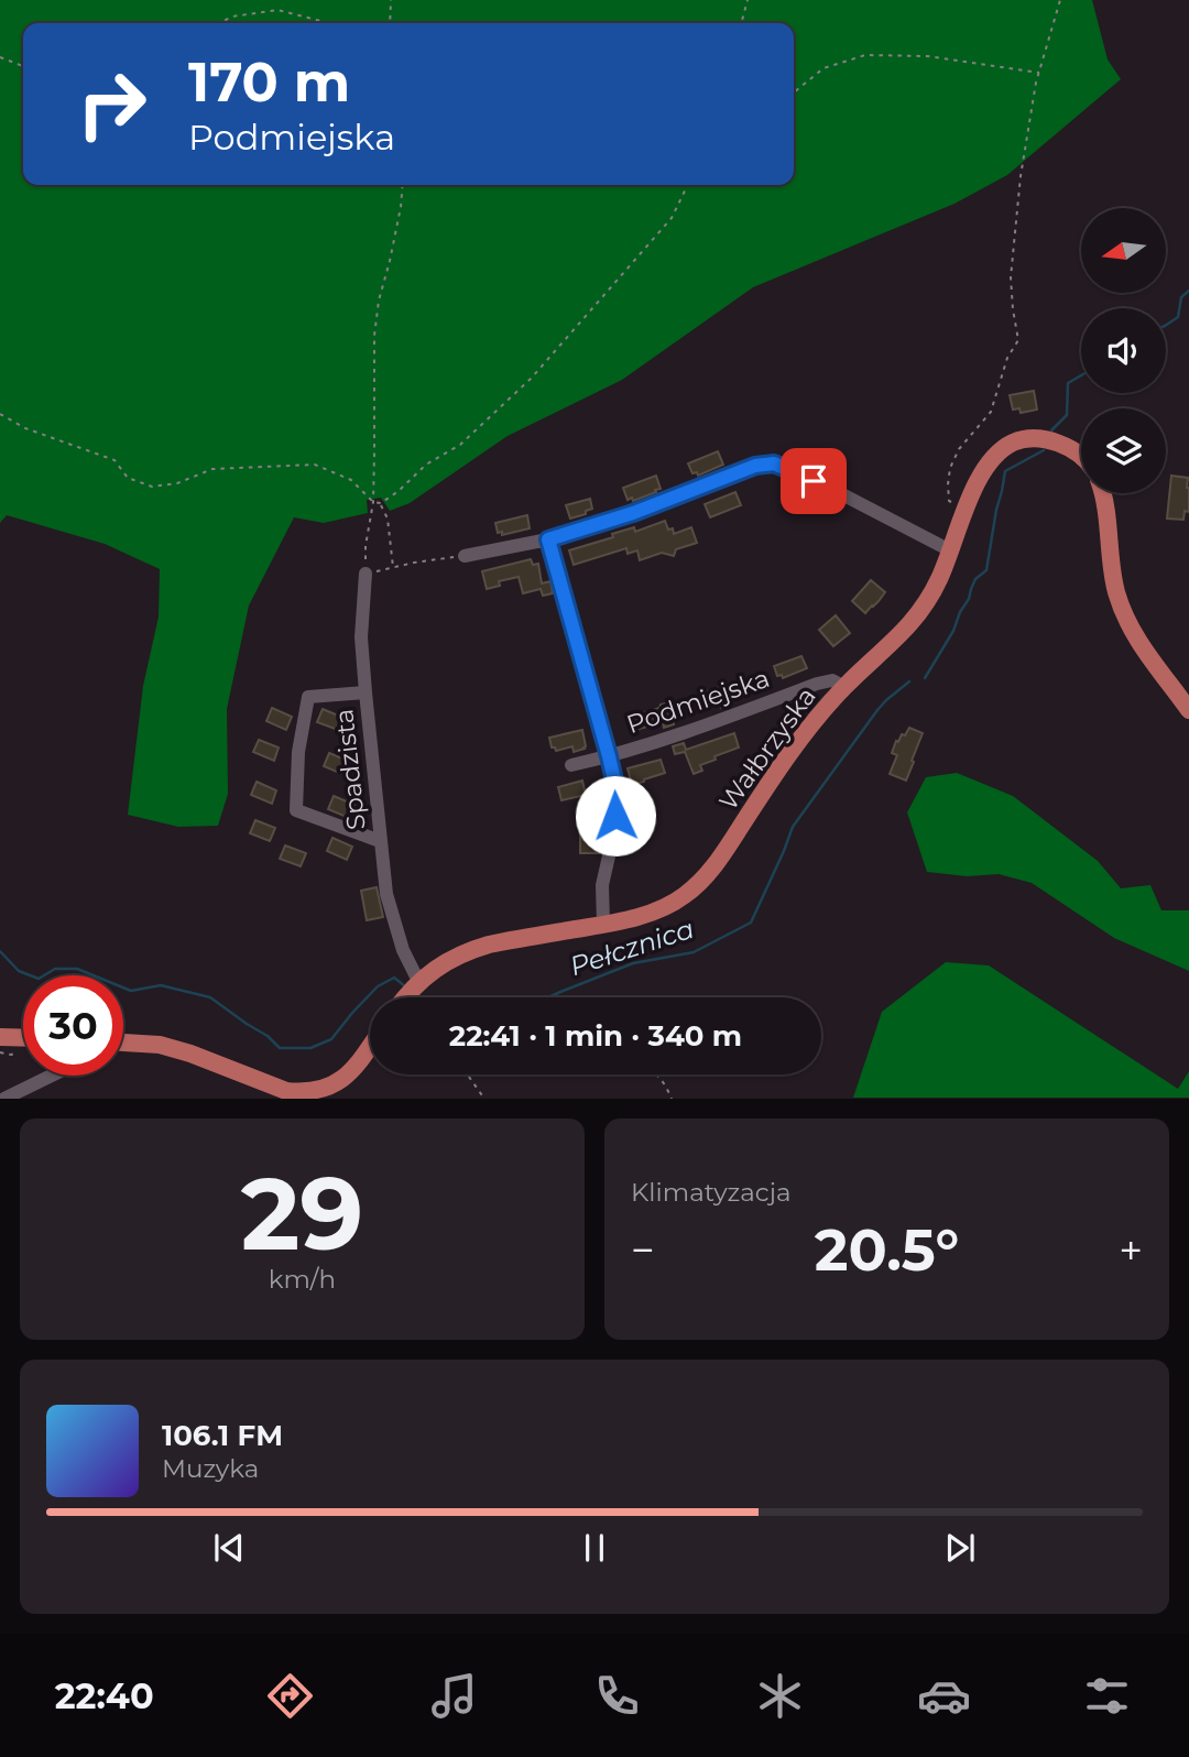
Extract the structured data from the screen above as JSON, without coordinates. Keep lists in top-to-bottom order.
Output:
{
  "streets": {
    "main road": ["Wałbrzyska"],
    "street": ["Podmiejska", "Spadzista"]
  },
  "crossings": [
    ["Podmiejska", "Wałbrzyska"],
    ["Wałbrzyska", "Spadzista"]
  ],
  "water": ["Pełcznica"],
  "north": "left",
  "page": {
    "turn": ["170 m", "Podmiejska"],
    "limit": "30",
    "trip": "22:41 · 1 min · 340 m",
    "tile": [
      ["29", "km/h"],
      "Klimatyzacja"
    ],
    "heat": ["−", "20.5°", "+"],
    "song": ["106.1 FM", "Muzyka"],
    "tabs": "22:40"
  }
}
